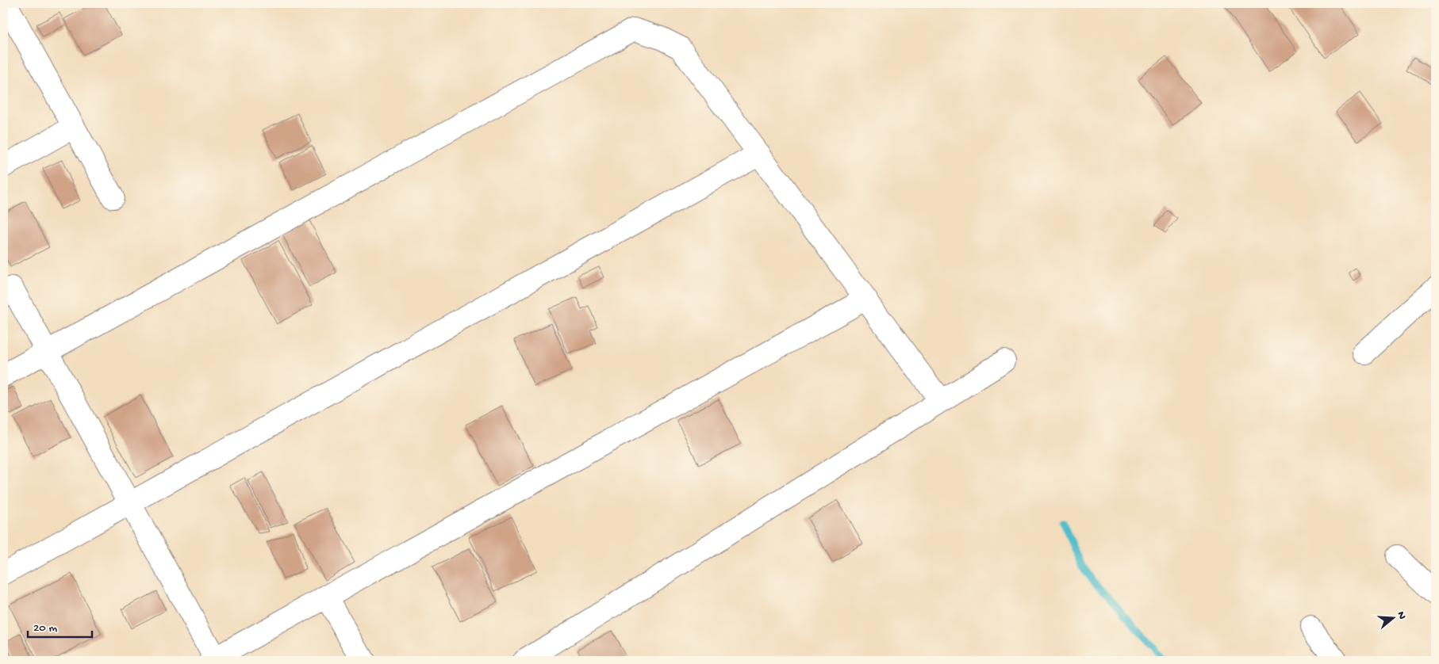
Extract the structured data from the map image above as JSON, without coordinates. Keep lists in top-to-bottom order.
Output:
{
  "scale_bar": "20 m",
  "north": "right"
}
